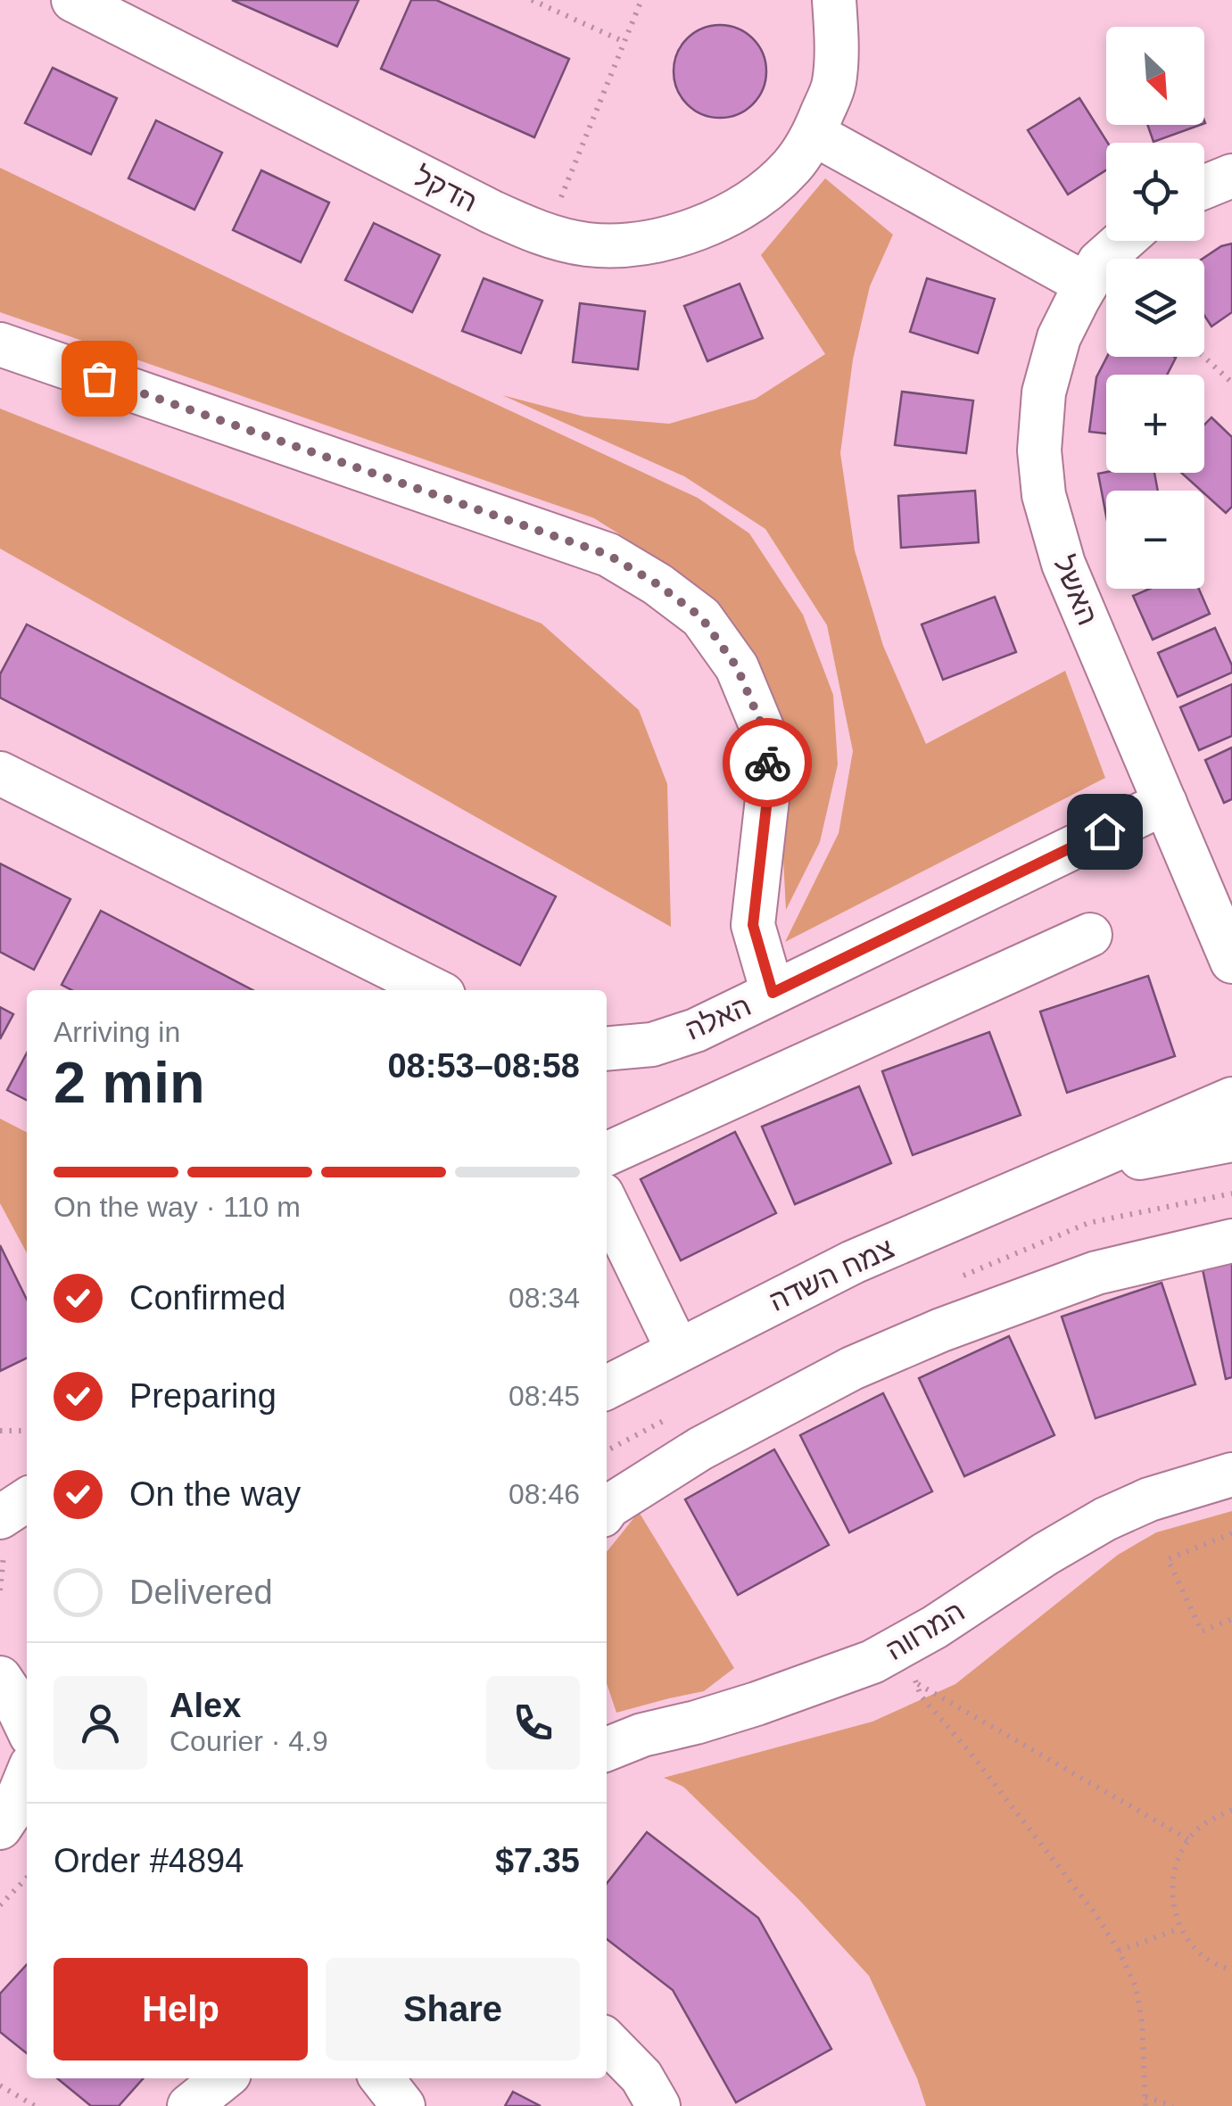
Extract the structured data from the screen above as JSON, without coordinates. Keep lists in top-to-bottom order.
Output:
{
  "streets": {
    "street": [
      "הדקל",
      "האשל",
      "האלה",
      "צמח השדה",
      "המרווה"
    ]
  },
  "crossings": [
    ["האשל", "האלה"]
  ],
  "north": "bottom right",
  "page": {
    "map_buttons": ["+", "−"],
    "heading": ["2 min", "Arriving in", "08:53–08:58"],
    "panel": [
      "Alex",
      "Courier · 4.9",
      "Order #4894",
      "$7.35"
    ],
    "bar": "On the way · 110 m",
    "list": [
      ["Confirmed", "08:34"],
      ["Preparing", "08:45"],
      ["On the way", "08:46"],
      "Delivered"
    ],
    "buttons": ["Help", "Share"]
  }
}
